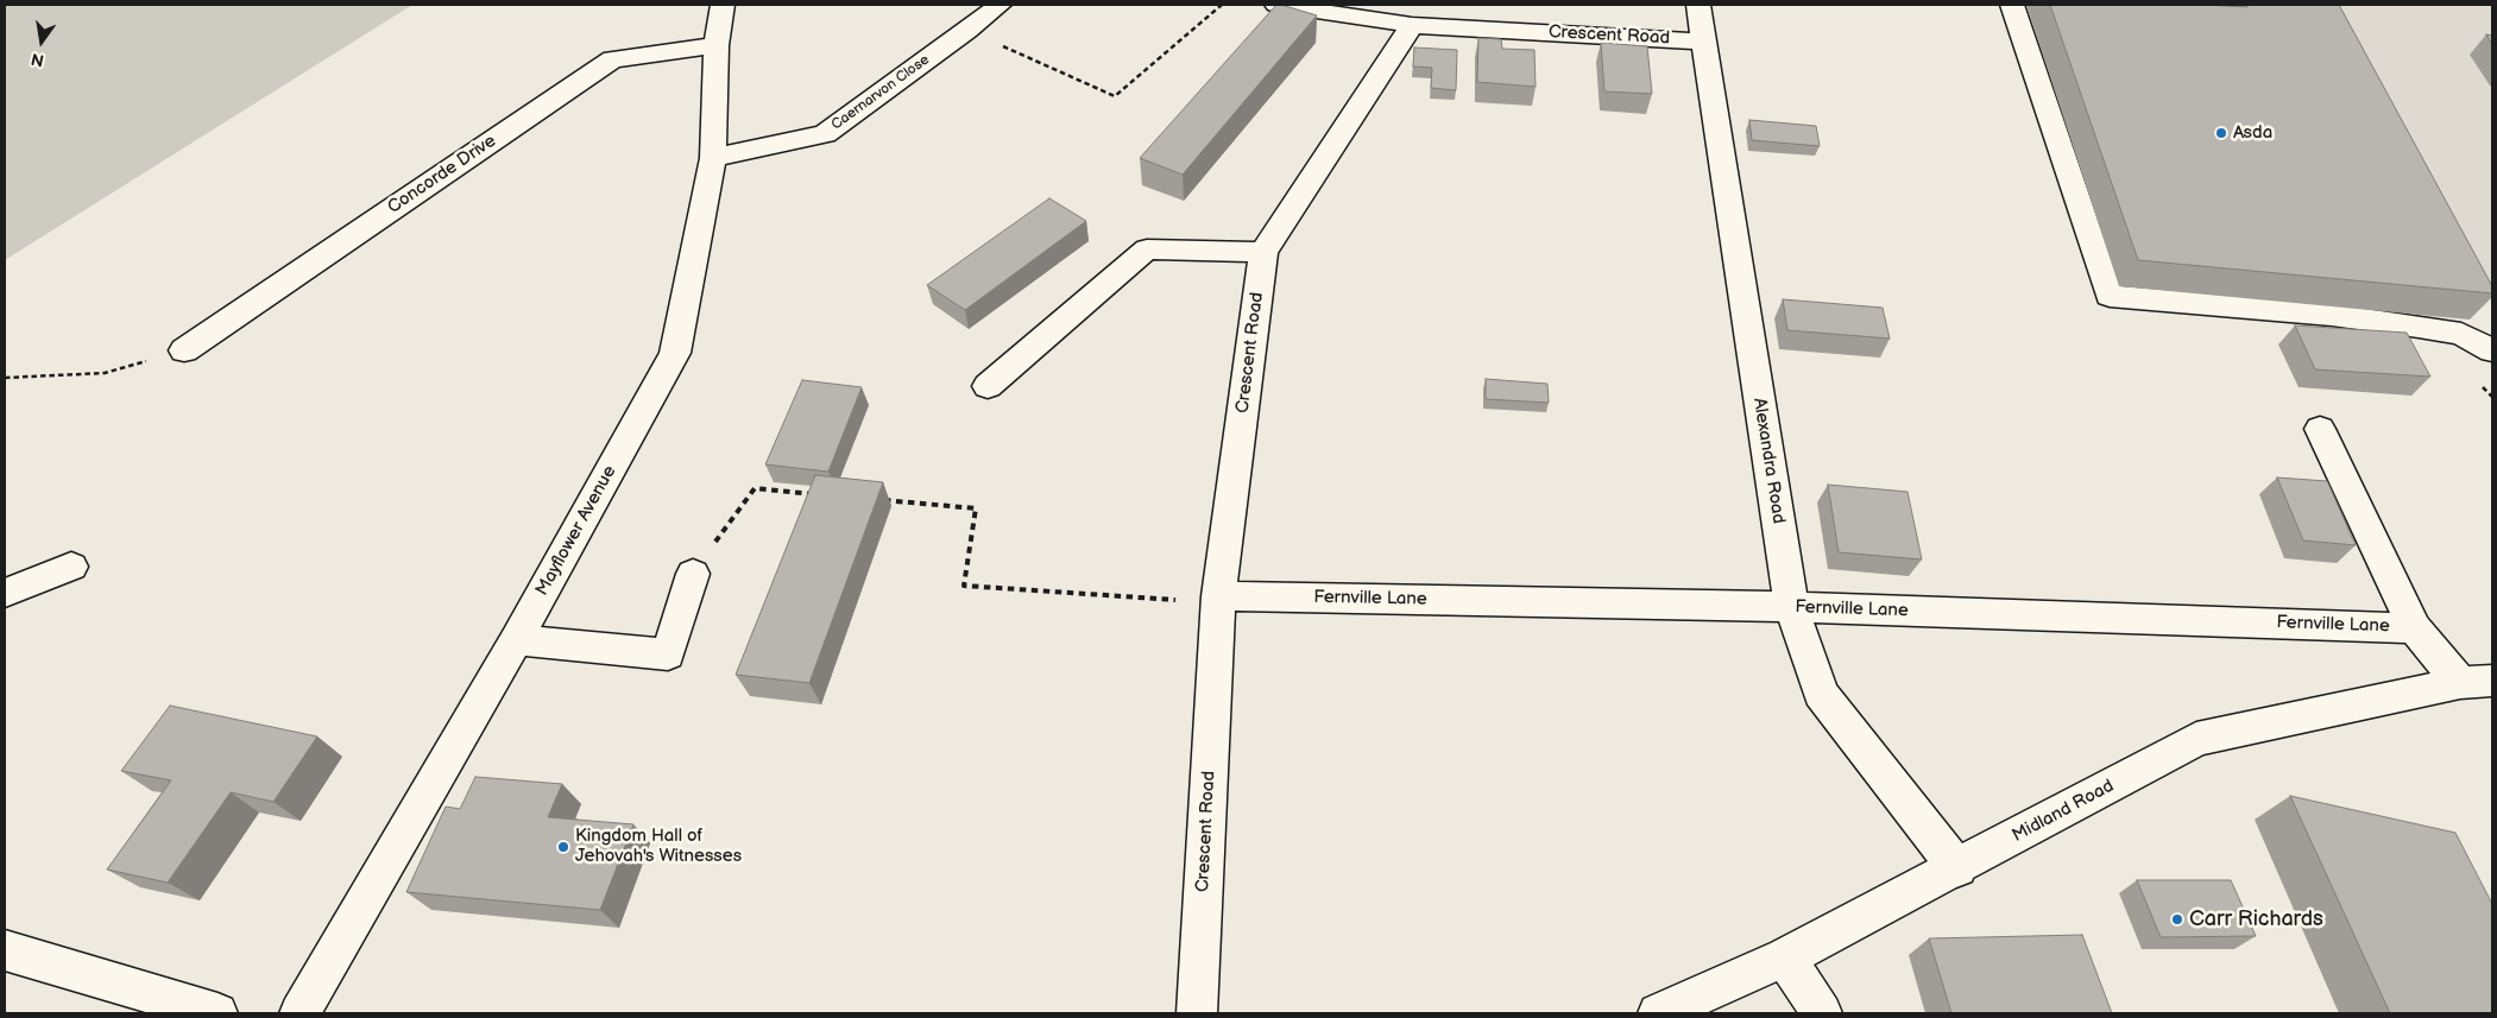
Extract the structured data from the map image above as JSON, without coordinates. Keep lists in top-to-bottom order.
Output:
{
  "streets": {
    "street": [
      "Crescent Road",
      "Caernarvon Close",
      "Concorde Drive",
      "Alexandra Road",
      "Mayflower Avenue",
      "Fernville Lane",
      "Midland Road"
    ]
  },
  "crossings": [
    ["Crescent Road", "Alexandra Road"],
    ["Crescent Road", "Fernville Lane"],
    ["Caernarvon Close", "Mayflower Avenue"],
    ["Concorde Drive", "Mayflower Avenue"],
    ["Alexandra Road", "Fernville Lane"],
    ["Alexandra Road", "Midland Road"],
    ["Fernville Lane", "Midland Road"]
  ],
  "places": ["Asda", "Kingdom Hall of Jehovah's Witnesses", "Carr Richards"],
  "north": "bottom"
}
